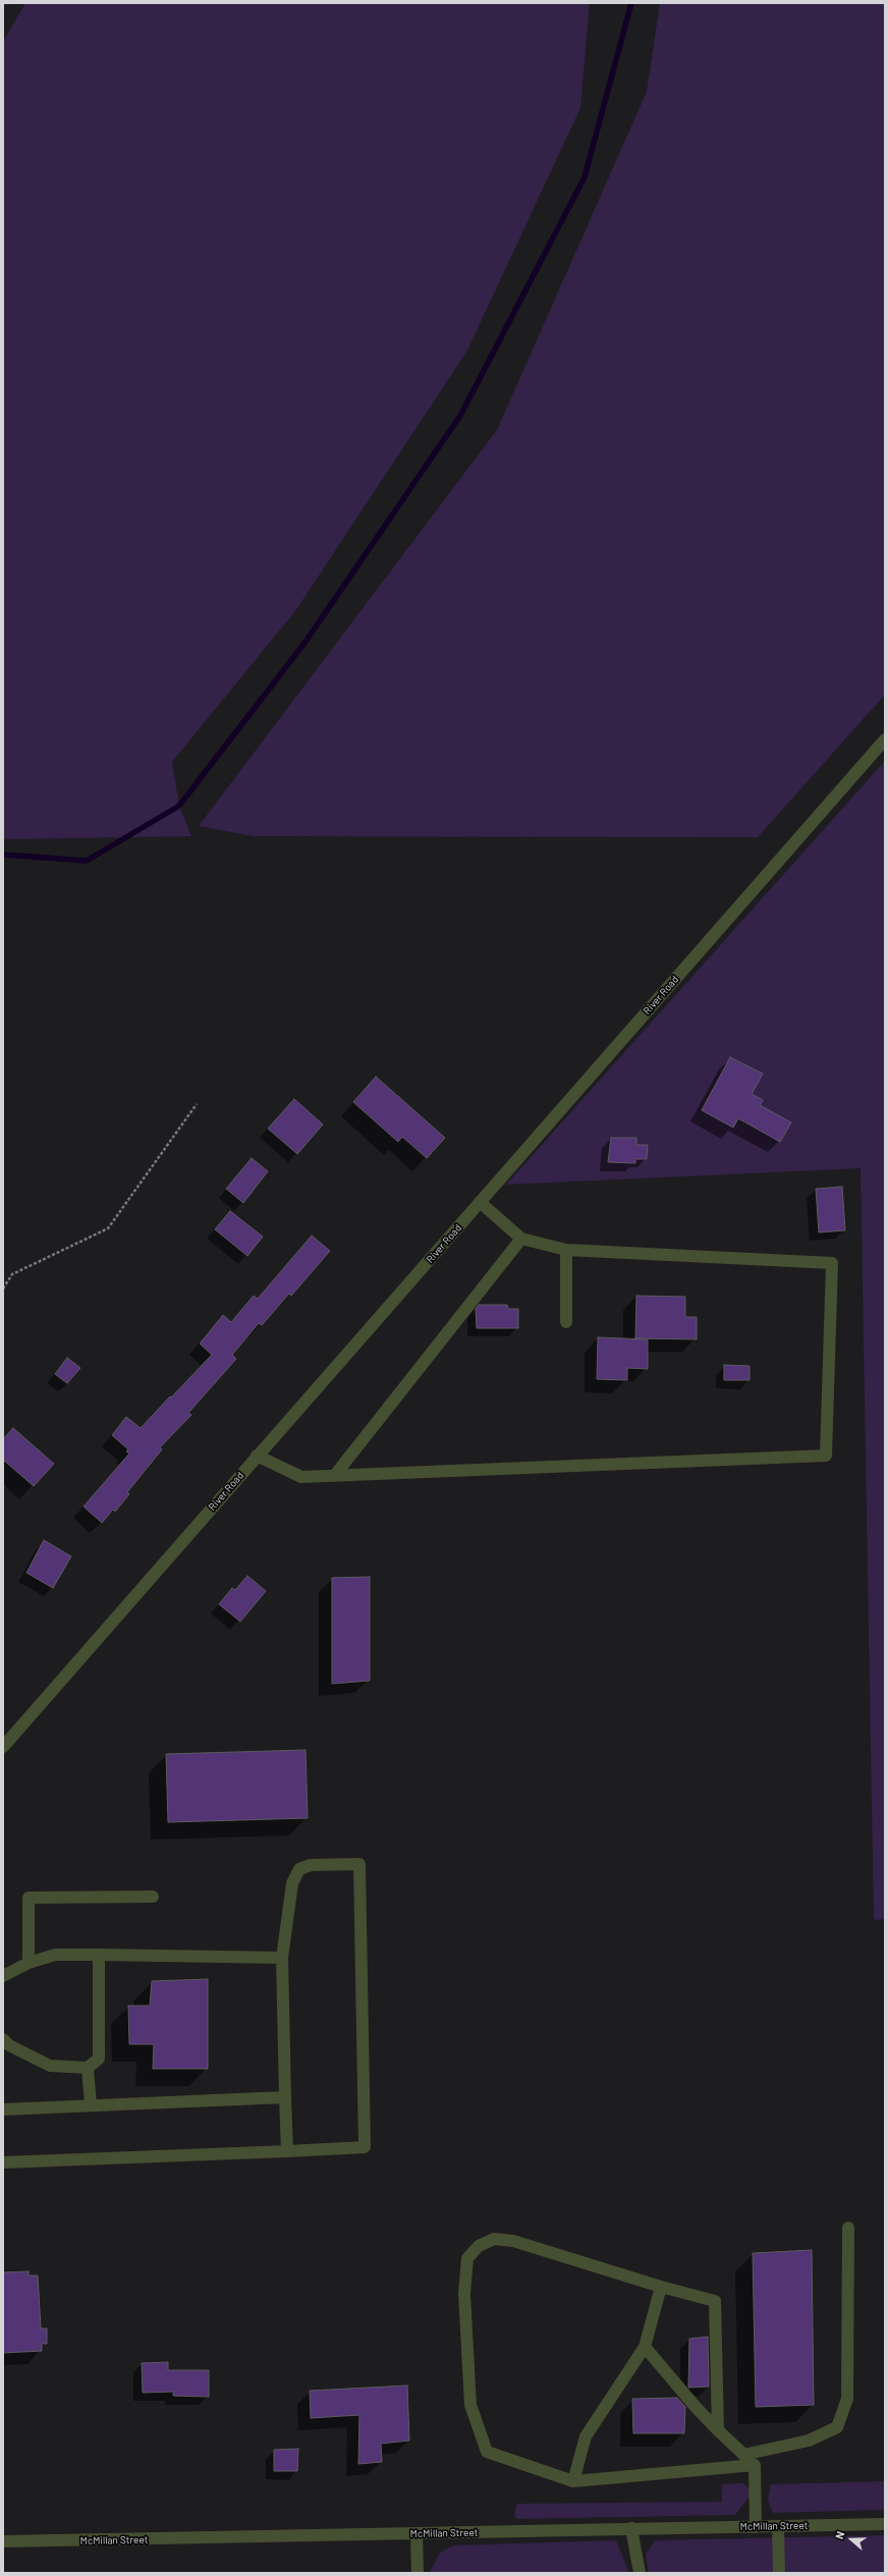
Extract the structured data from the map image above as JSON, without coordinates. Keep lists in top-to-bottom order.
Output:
{
  "streets": {
    "street": ["River Road", "McMillan Street"]
  },
  "north": "left"
}
